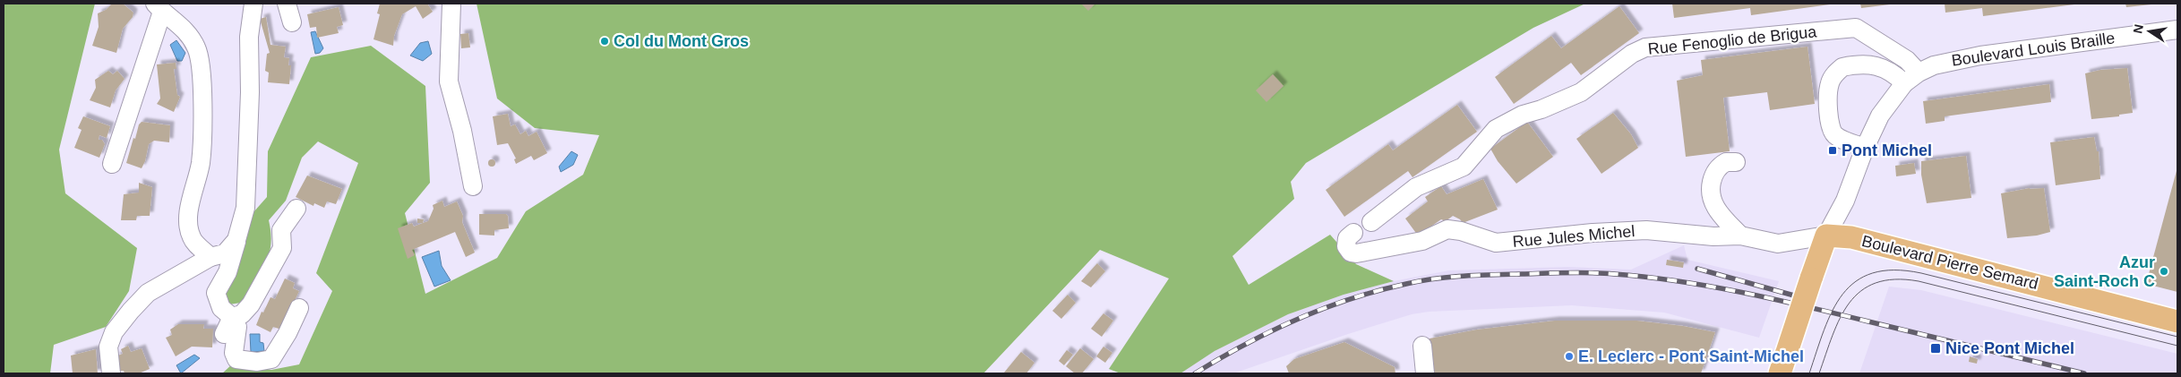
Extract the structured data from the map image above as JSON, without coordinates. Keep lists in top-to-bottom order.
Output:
{
  "streets": {
    "main road": ["Boulevard Pierre Semard"],
    "street": ["Rue Fenoglio de Brigua", "Boulevard Louis Braille", "Rue Jules Michel"]
  },
  "crossings": [
    ["Rue Fenoglio de Brigua", "Boulevard Louis Braille"],
    ["Boulevard Louis Braille", "Rue Jules Michel"],
    ["Boulevard Louis Braille", "Boulevard Pierre Semard"],
    ["Rue Jules Michel", "Boulevard Pierre Semard"]
  ],
  "places": {
    "other": ["Col du Mont Gros", "Azur Saint-Roch C", "E. Leclerc - Pont Saint-Michel"],
    "transit": ["Pont Michel", "Nice Pont Michel"]
  },
  "north": "left"
}
